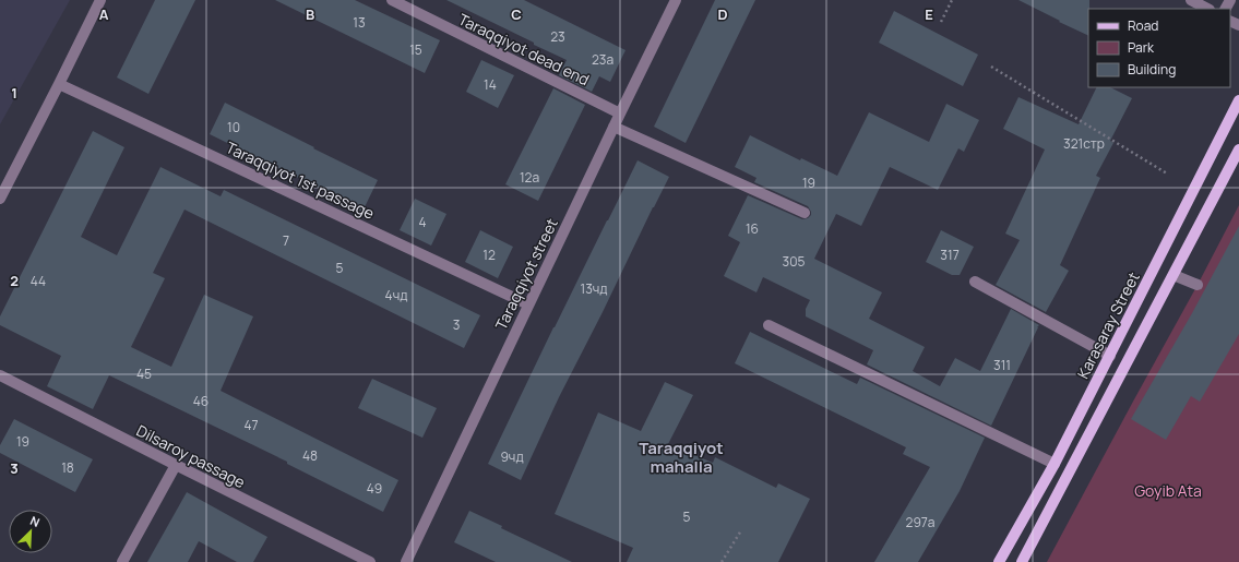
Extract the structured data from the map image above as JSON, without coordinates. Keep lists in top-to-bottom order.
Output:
{
  "streets": {
    "main road": ["Karasaray Street"],
    "street": [
      "Taraqqiyot dead end",
      "Taraqqiyot 1st passage",
      "Taraqqiyot street",
      "Dilsaroy passage"
    ]
  },
  "crossings": [
    ["Taraqqiyot dead end", "Taraqqiyot street"],
    ["Taraqqiyot 1st passage", "Taraqqiyot street"]
  ],
  "districts": ["Taraqqiyot mahalla"],
  "parks": ["Goyib Ata"],
  "house_numbers": [
    "13",
    "23",
    "15",
    "23a",
    "14",
    "10",
    "321стр",
    "12a",
    "19",
    "4",
    "16",
    "7",
    "12",
    "317",
    "305",
    "5",
    "44",
    "13чд",
    "4чд",
    "3",
    "311",
    "45",
    "46",
    "47",
    "19",
    "48",
    "9чд",
    "18",
    "49",
    "5",
    "297a"
  ],
  "legend": ["Road", "Park", "Building"],
  "north": "top right",
  "grid": {
    "columns": [
      "A",
      "B",
      "C",
      "D",
      "E"
    ],
    "rows": ["1", "2", "3"]
  }
}
